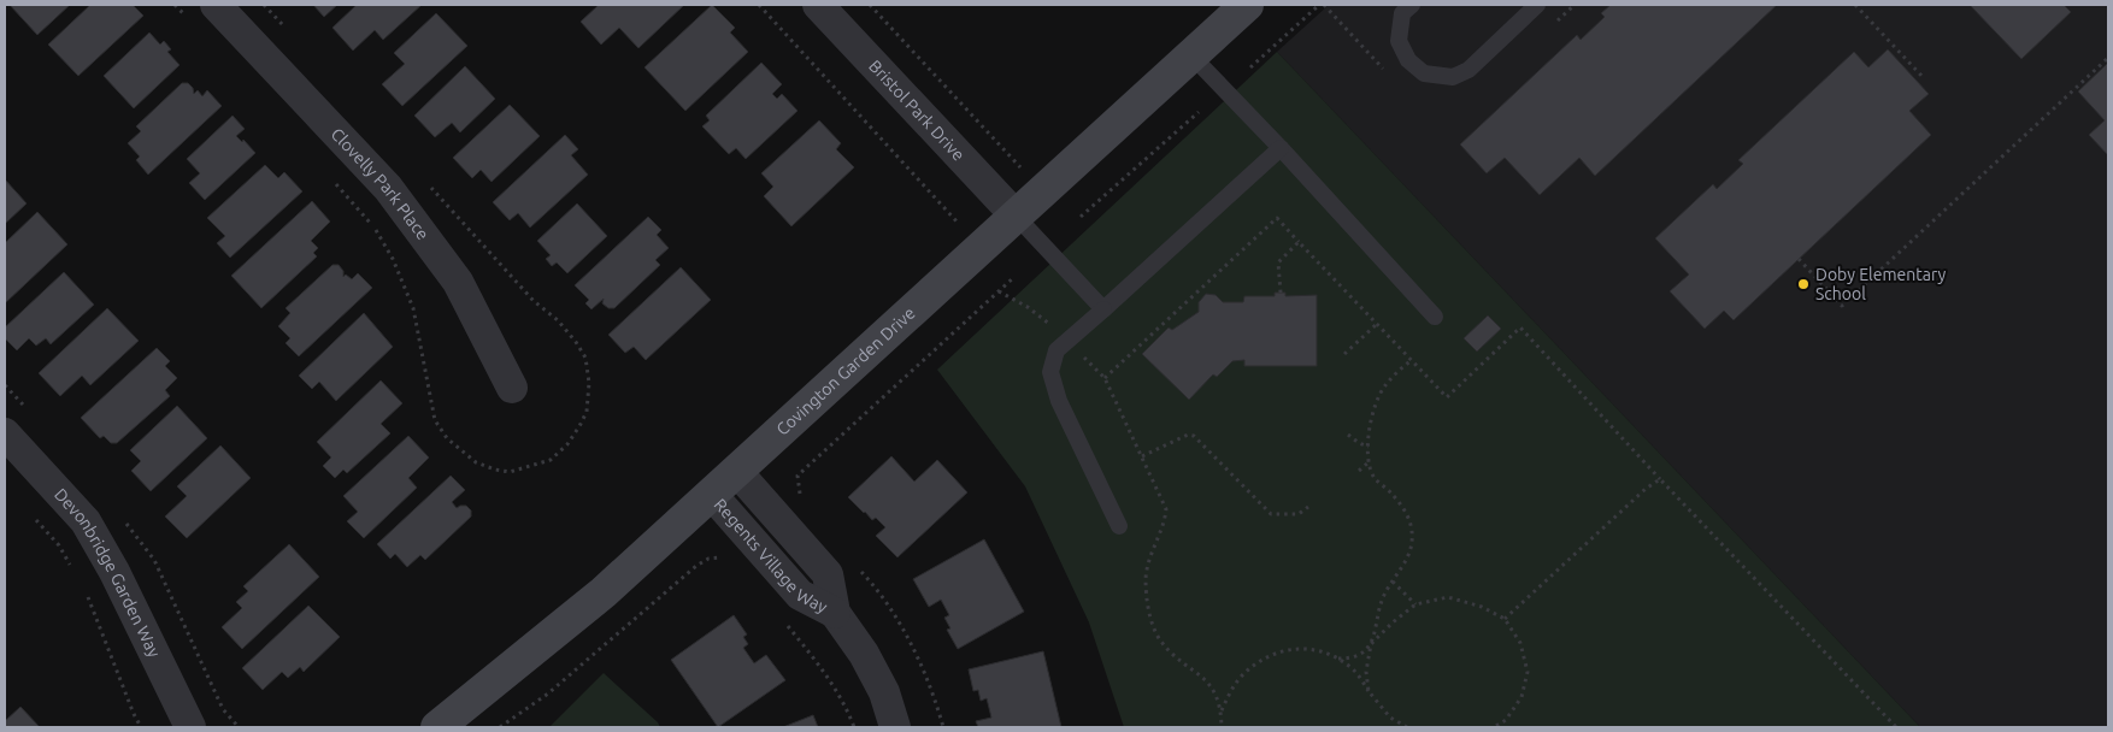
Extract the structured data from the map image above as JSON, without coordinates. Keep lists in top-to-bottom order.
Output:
{
  "streets": {
    "street": [
      "Bristol Park Drive",
      "Clovelly Park Place",
      "Covington Garden Drive",
      "Regents Village Way",
      "Devonbridge Garden Way"
    ]
  },
  "crossings": [
    ["Bristol Park Drive", "Covington Garden Drive"],
    ["Covington Garden Drive", "Regents Village Way"]
  ],
  "places": ["Doby Elementary School"]
}
